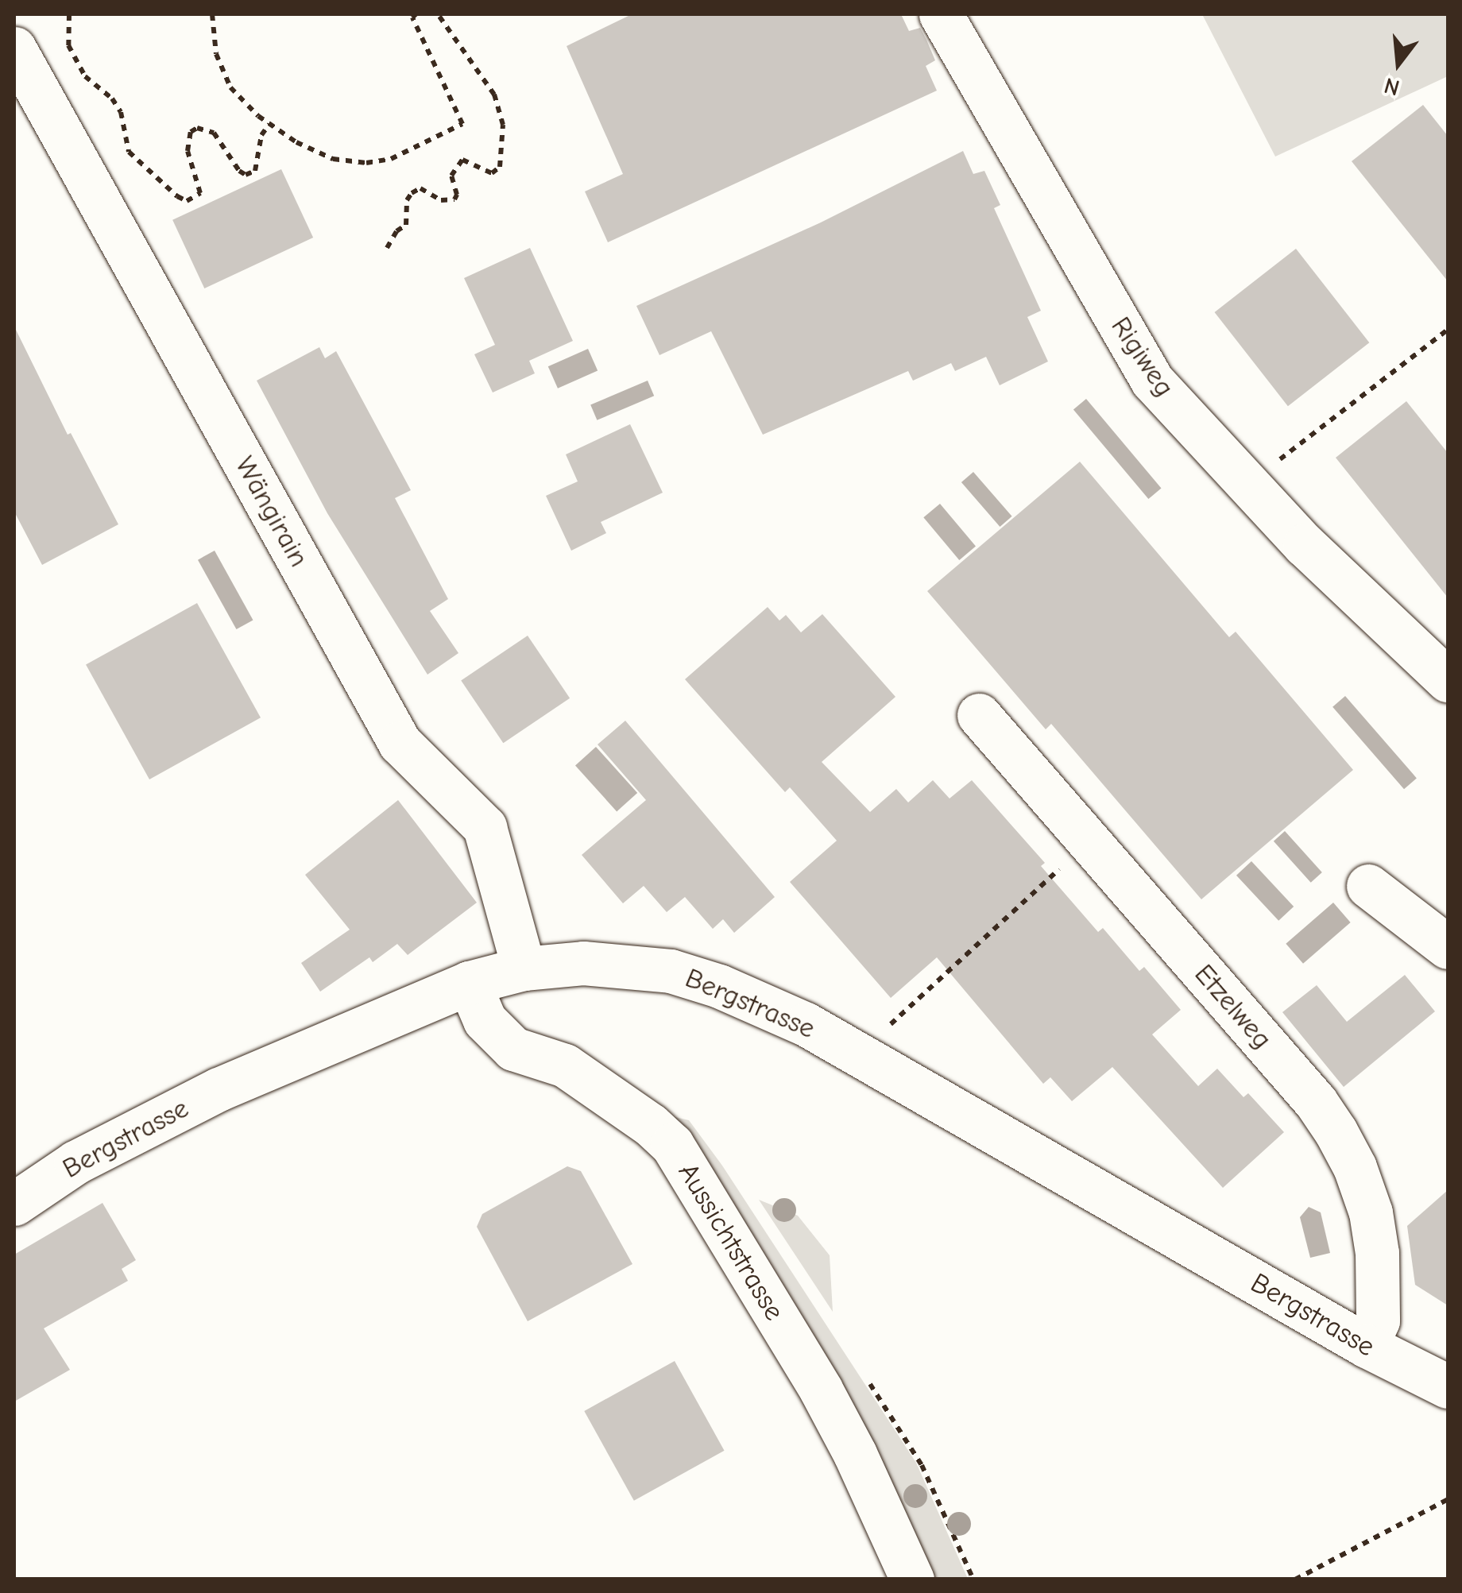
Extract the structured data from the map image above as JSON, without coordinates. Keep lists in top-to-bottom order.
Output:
{
  "streets": {
    "street": [
      "Rigiweg",
      "Wängirain",
      "Bergstrasse",
      "Etzelweg",
      "Aussichtstrasse"
    ]
  },
  "crossings": [
    ["Wängirain", "Bergstrasse"],
    ["Bergstrasse", "Etzelweg"],
    ["Bergstrasse", "Aussichtstrasse"]
  ],
  "north": "bottom"
}
